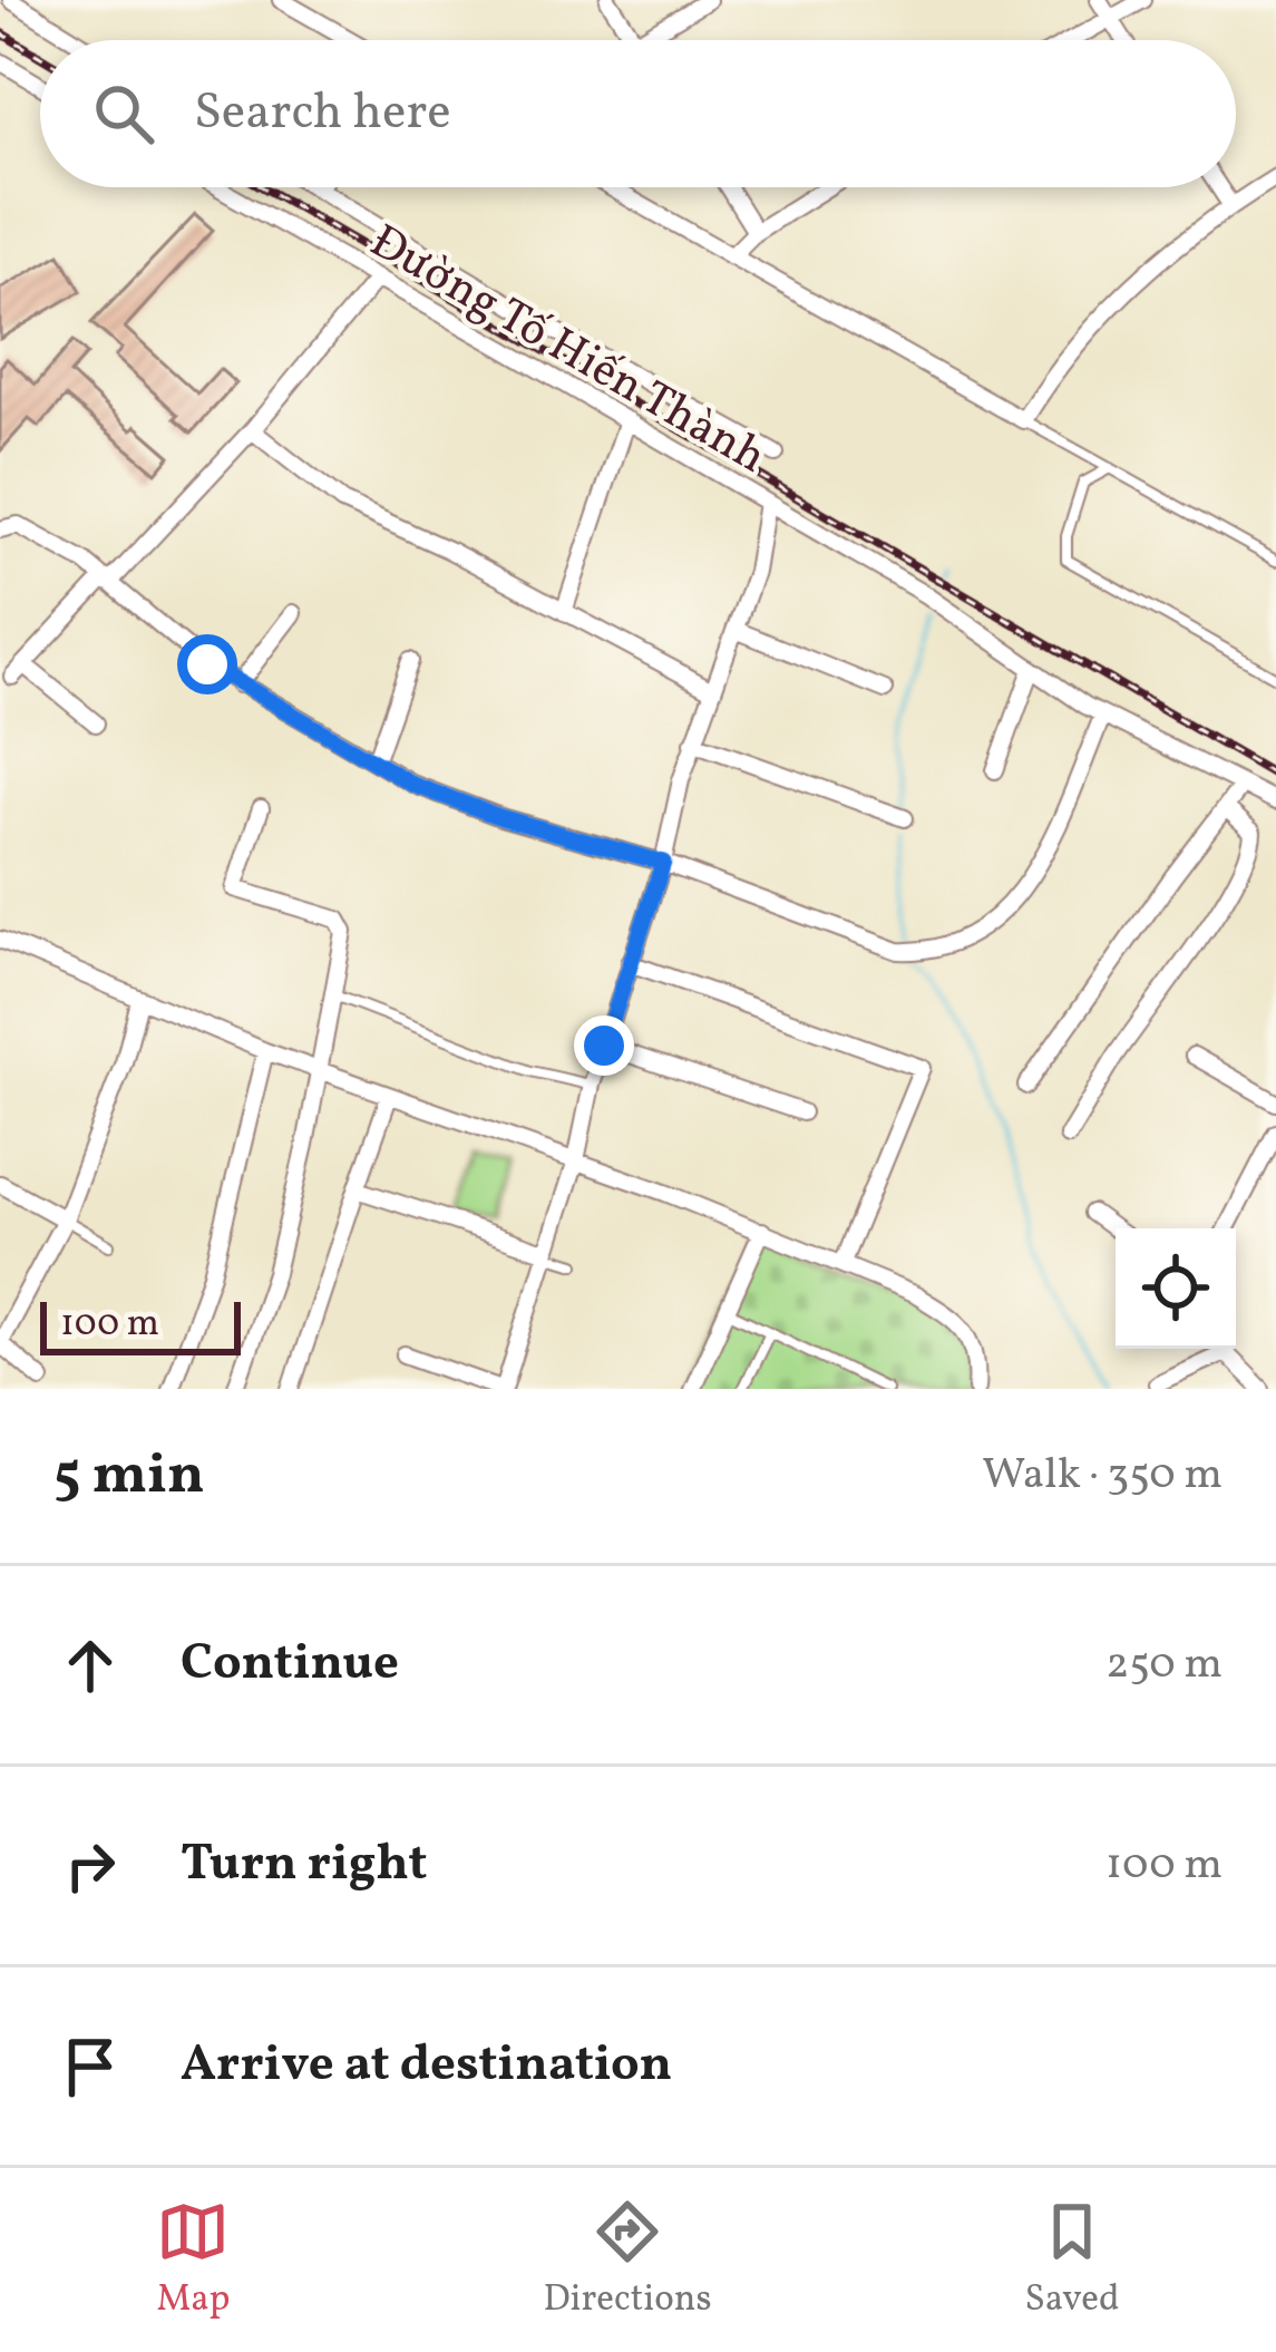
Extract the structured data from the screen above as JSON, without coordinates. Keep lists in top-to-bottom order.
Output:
{
  "streets": {
    "street": ["Đường Tố Hiến Thành"]
  },
  "scale_bar": "100 m",
  "page": {
    "search": "Search here",
    "scale": "100 m",
    "heading": ["5 min", "Walk · 350 m"],
    "list": [
      ["Continue", "250 m"],
      ["Turn right", "100 m"],
      "Arrive at destination"
    ],
    "nav": ["Map", "Directions", "Saved"]
  }
}
